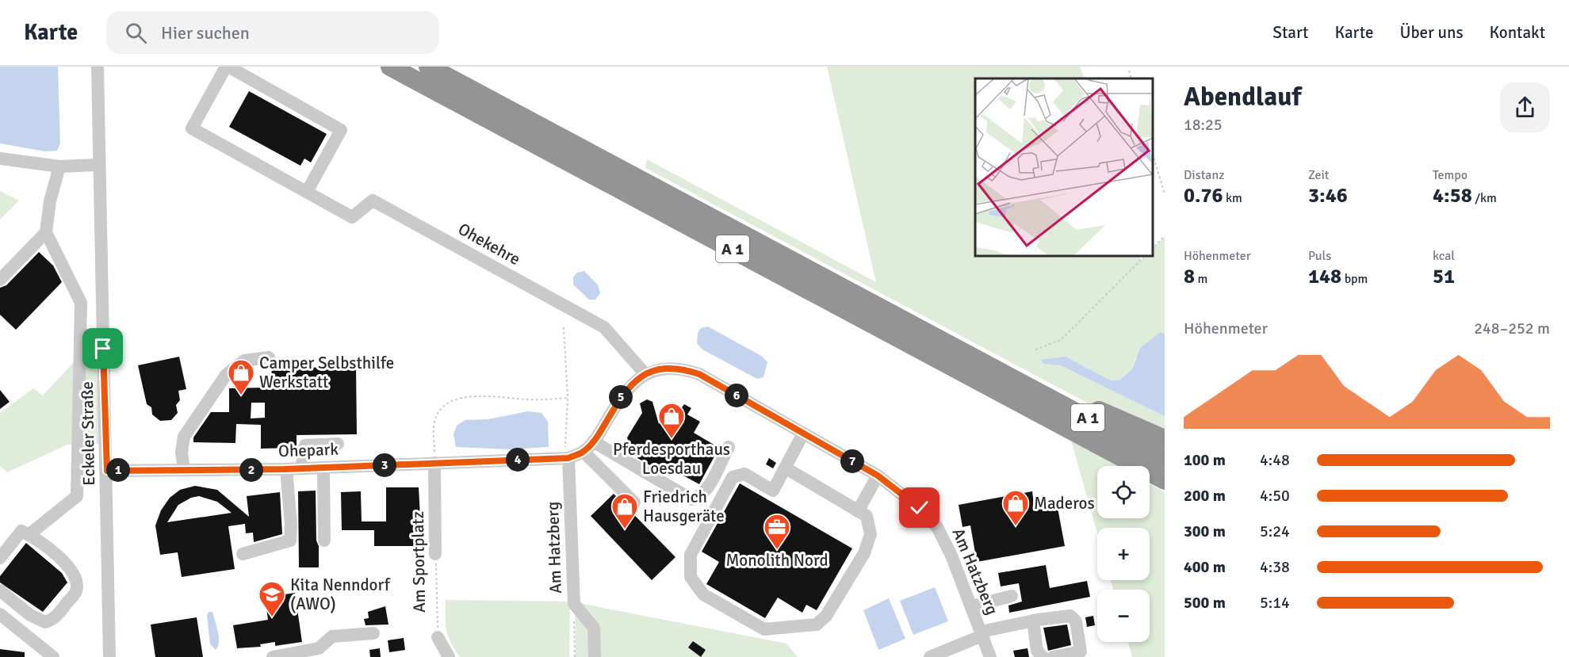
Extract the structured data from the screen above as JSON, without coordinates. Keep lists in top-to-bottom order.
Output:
{
  "streets": {
    "highway": ["A 1"],
    "street": [
      "Ohekehre",
      "Eckeler Straße",
      "Ohepark",
      "Am Hatzberg",
      "Am Sportplatz"
    ]
  },
  "crossings": [
    ["Ohekehre", "Am Hatzberg"],
    ["Eckeler Straße", "Ohepark"],
    ["Ohepark", "Am Hatzberg"],
    ["Ohepark", "Am Sportplatz"],
    ["Am Hatzberg", "Am Sportplatz"]
  ],
  "places": {
    "shop": [
      "Camper Selbsthilfe Werkstatt",
      "Pferdesporthaus Loesdau",
      "Maderos",
      "Friedrich Hausgeräte"
    ],
    "office": ["Monolith Nord"],
    "school or university": ["Kita Nenndorf (AWO)"]
  },
  "page": {
    "header": "Karte",
    "search": "Hier suchen",
    "nav": [
      "Start",
      "Karte",
      "Über uns",
      "Kontakt"
    ],
    "heading": ["Abendlauf", "18:25"],
    "stats": [
      ["Distanz", "0.76 km"],
      ["Zeit", "3:46"],
      ["Tempo", "4:58 /km"],
      ["Höhenmeter", "8 m"],
      ["Puls", "148 bpm"],
      ["kcal", "51"]
    ],
    "chart": ["Höhenmeter", "248–252 m"],
    "pins": [
      "6",
      "5",
      "4",
      "7",
      "3",
      "1",
      "2"
    ],
    "list": [
      {
        "name": "100 m",
        "note": "4:48"
      },
      {
        "name": "200 m",
        "note": "4:50"
      },
      {
        "name": "300 m",
        "note": "5:24"
      },
      {
        "name": "400 m",
        "note": "4:38"
      },
      {
        "name": "500 m",
        "note": "5:14"
      }
    ],
    "map_buttons": ["+", "−"]
  }
}
